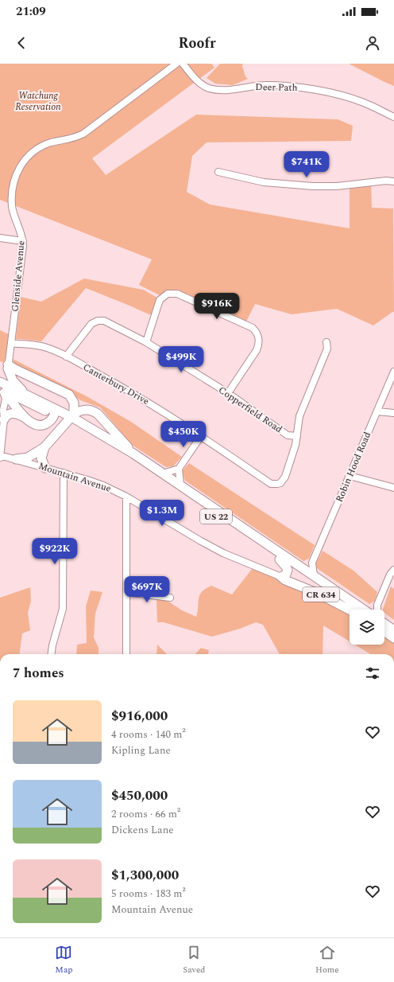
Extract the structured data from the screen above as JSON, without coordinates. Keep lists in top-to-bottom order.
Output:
{
  "streets": {
    "highway": ["US 22", "CR 634"],
    "street": [
      "Deer Path",
      "Glenside Avenue",
      "Canterbury Drive",
      "Copperfield Road",
      "Robin Hood Road",
      "Mountain Avenue"
    ]
  },
  "crossings": [
    ["Glenside Avenue", "Canterbury Drive"],
    ["Canterbury Drive", "Copperfield Road"],
    ["Mountain Avenue", "CR 634"]
  ],
  "parks": ["Watchung Reservation"],
  "page": {
    "status": "21:09",
    "header": "Roofr",
    "price": [
      "$741K",
      "$916K",
      "$499K",
      "$450K",
      "$1.3M",
      "$922K",
      "$697K"
    ],
    "heading": "7 homes",
    "list": [
      {
        "name": "$916,000",
        "note": "4 rooms · 140 m² · Kipling Lane"
      },
      {
        "name": "$450,000",
        "note": "2 rooms · 66 m² · Dickens Lane"
      },
      {
        "name": "$1,300,000",
        "note": "5 rooms · 183 m² · Mountain Avenue"
      }
    ],
    "tabs": ["Map", "Saved", "Home"]
  }
}
